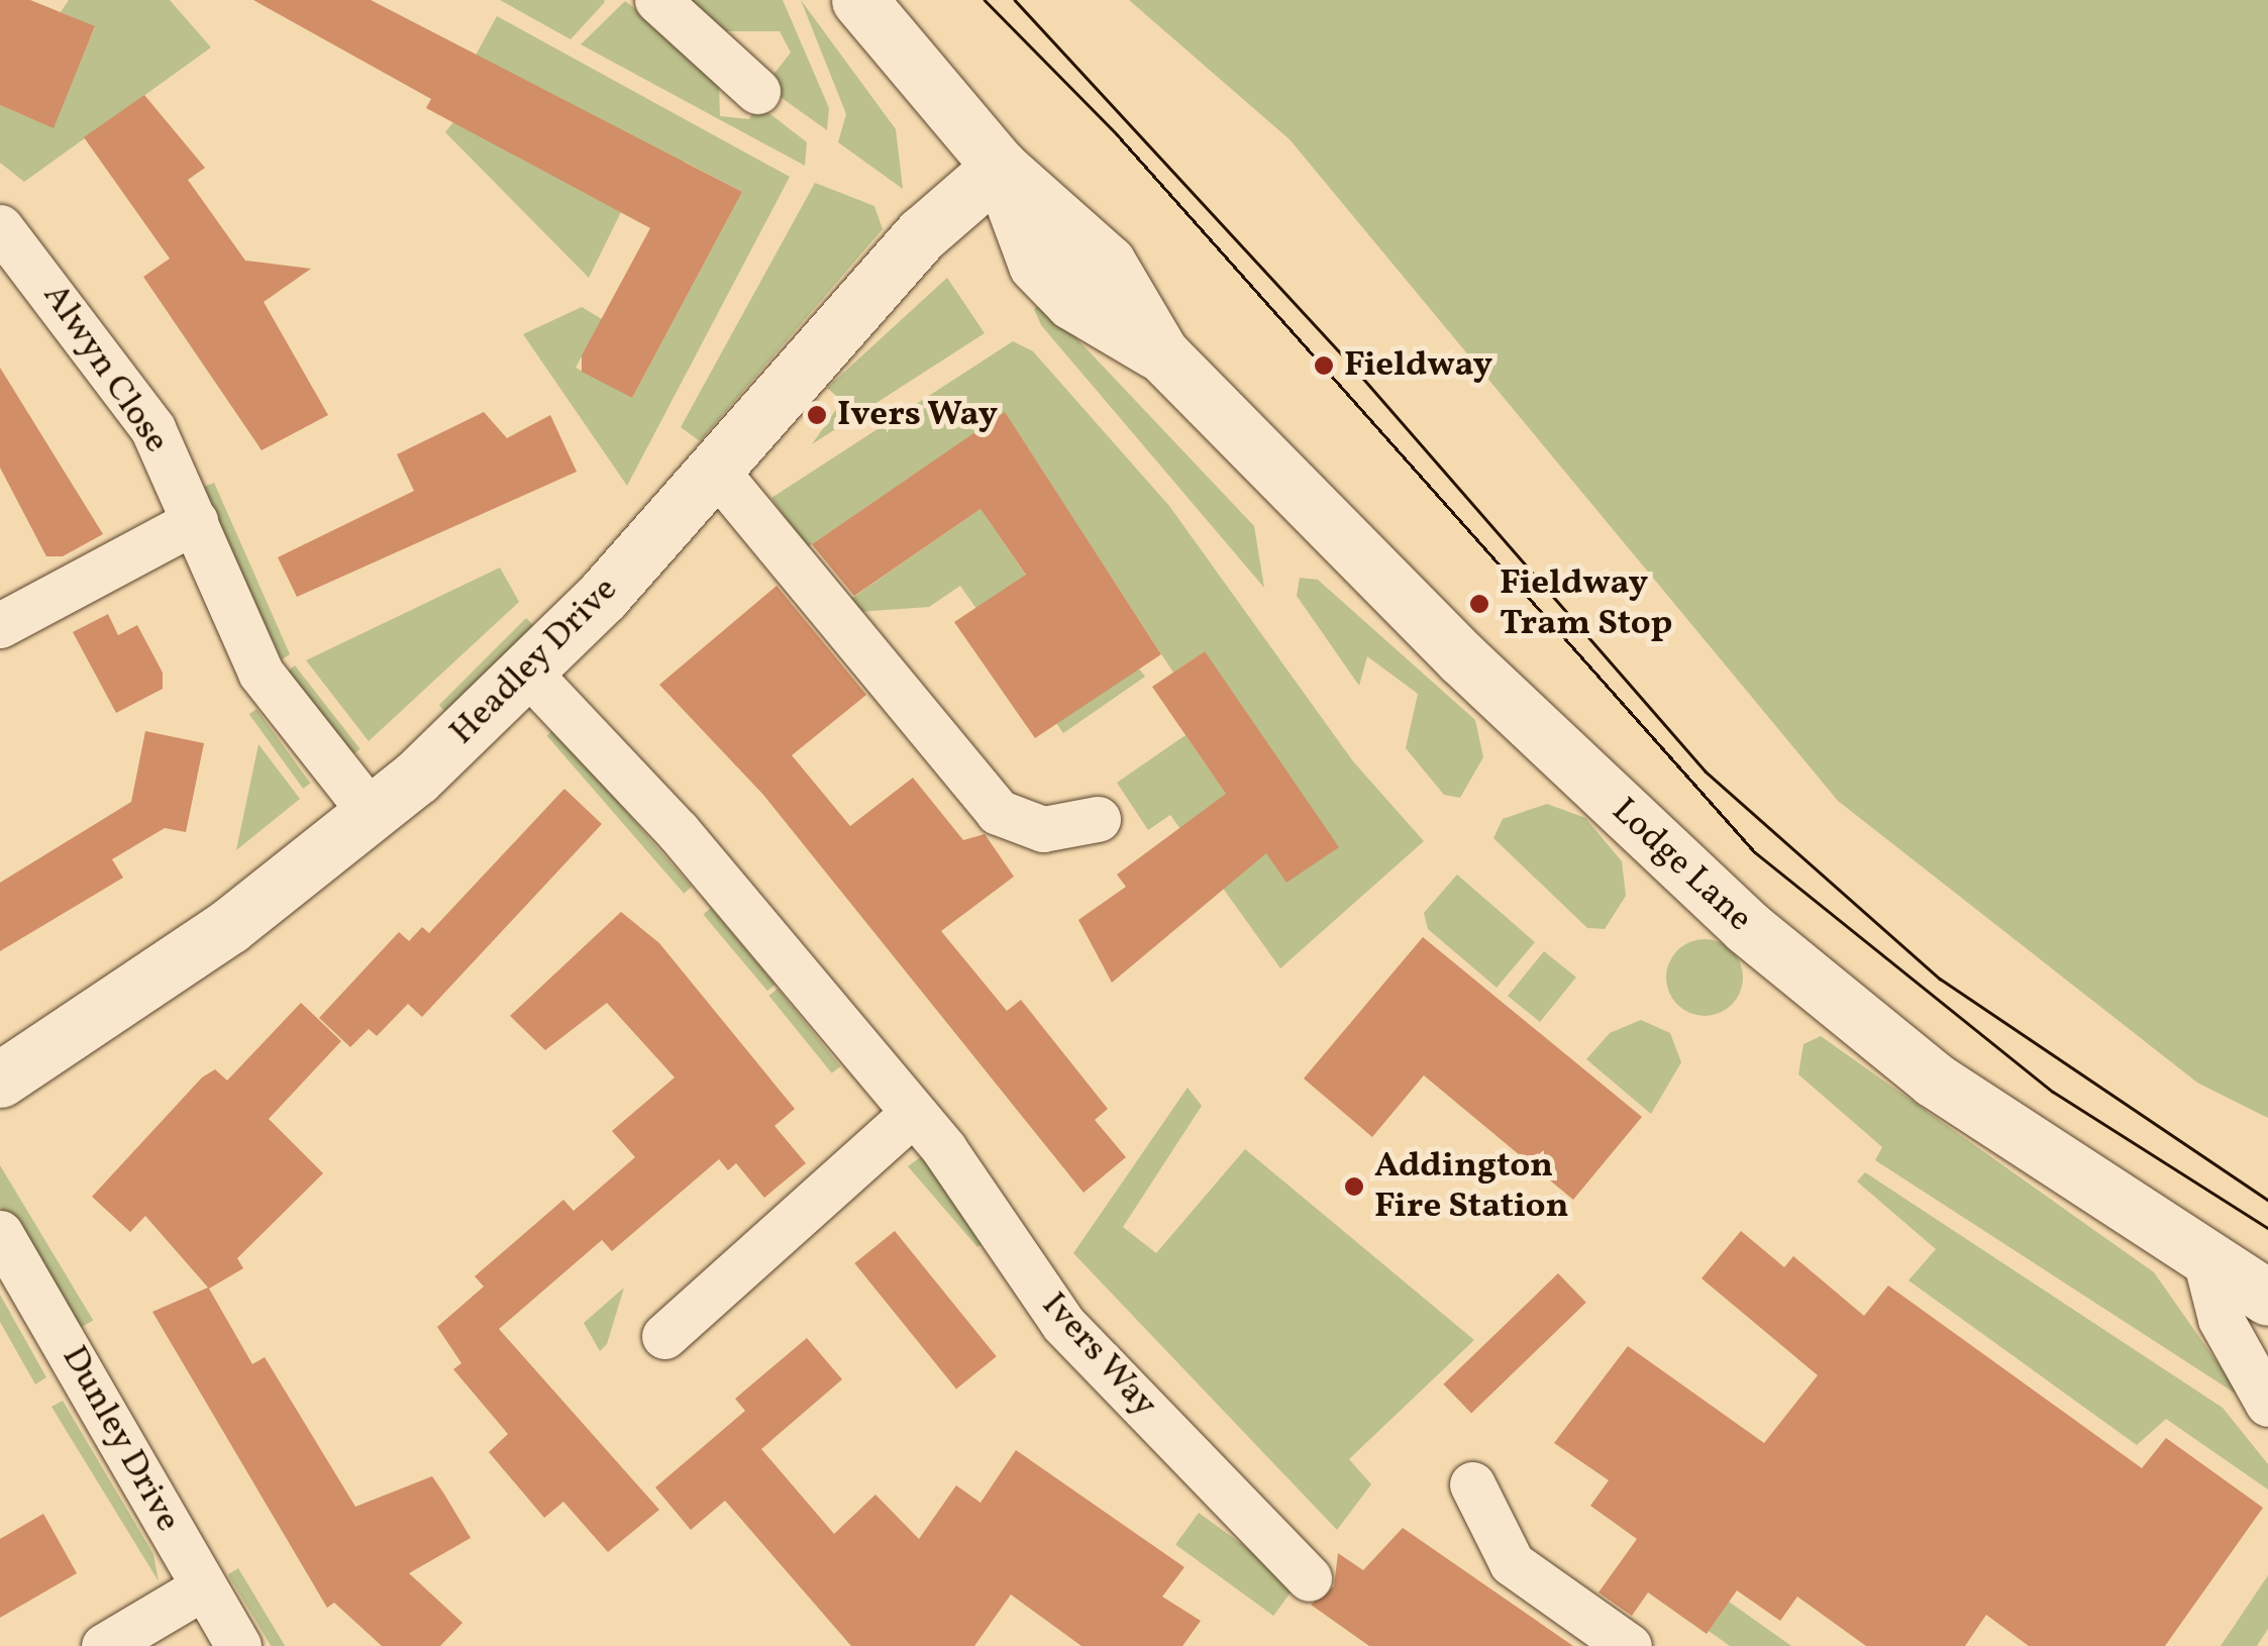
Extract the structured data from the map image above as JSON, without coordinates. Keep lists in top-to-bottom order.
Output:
{
  "streets": {
    "street": [
      "Alwyn Close",
      "Headley Drive",
      "Lodge Lane",
      "Ivers Way",
      "Dunley Drive"
    ]
  },
  "crossings": [
    ["Alwyn Close", "Headley Drive"],
    ["Headley Drive", "Lodge Lane"],
    ["Headley Drive", "Ivers Way"]
  ],
  "places": [
    "Fieldway",
    "Ivers Way",
    "Fieldway Tram Stop",
    "Addington Fire Station"
  ]
}
